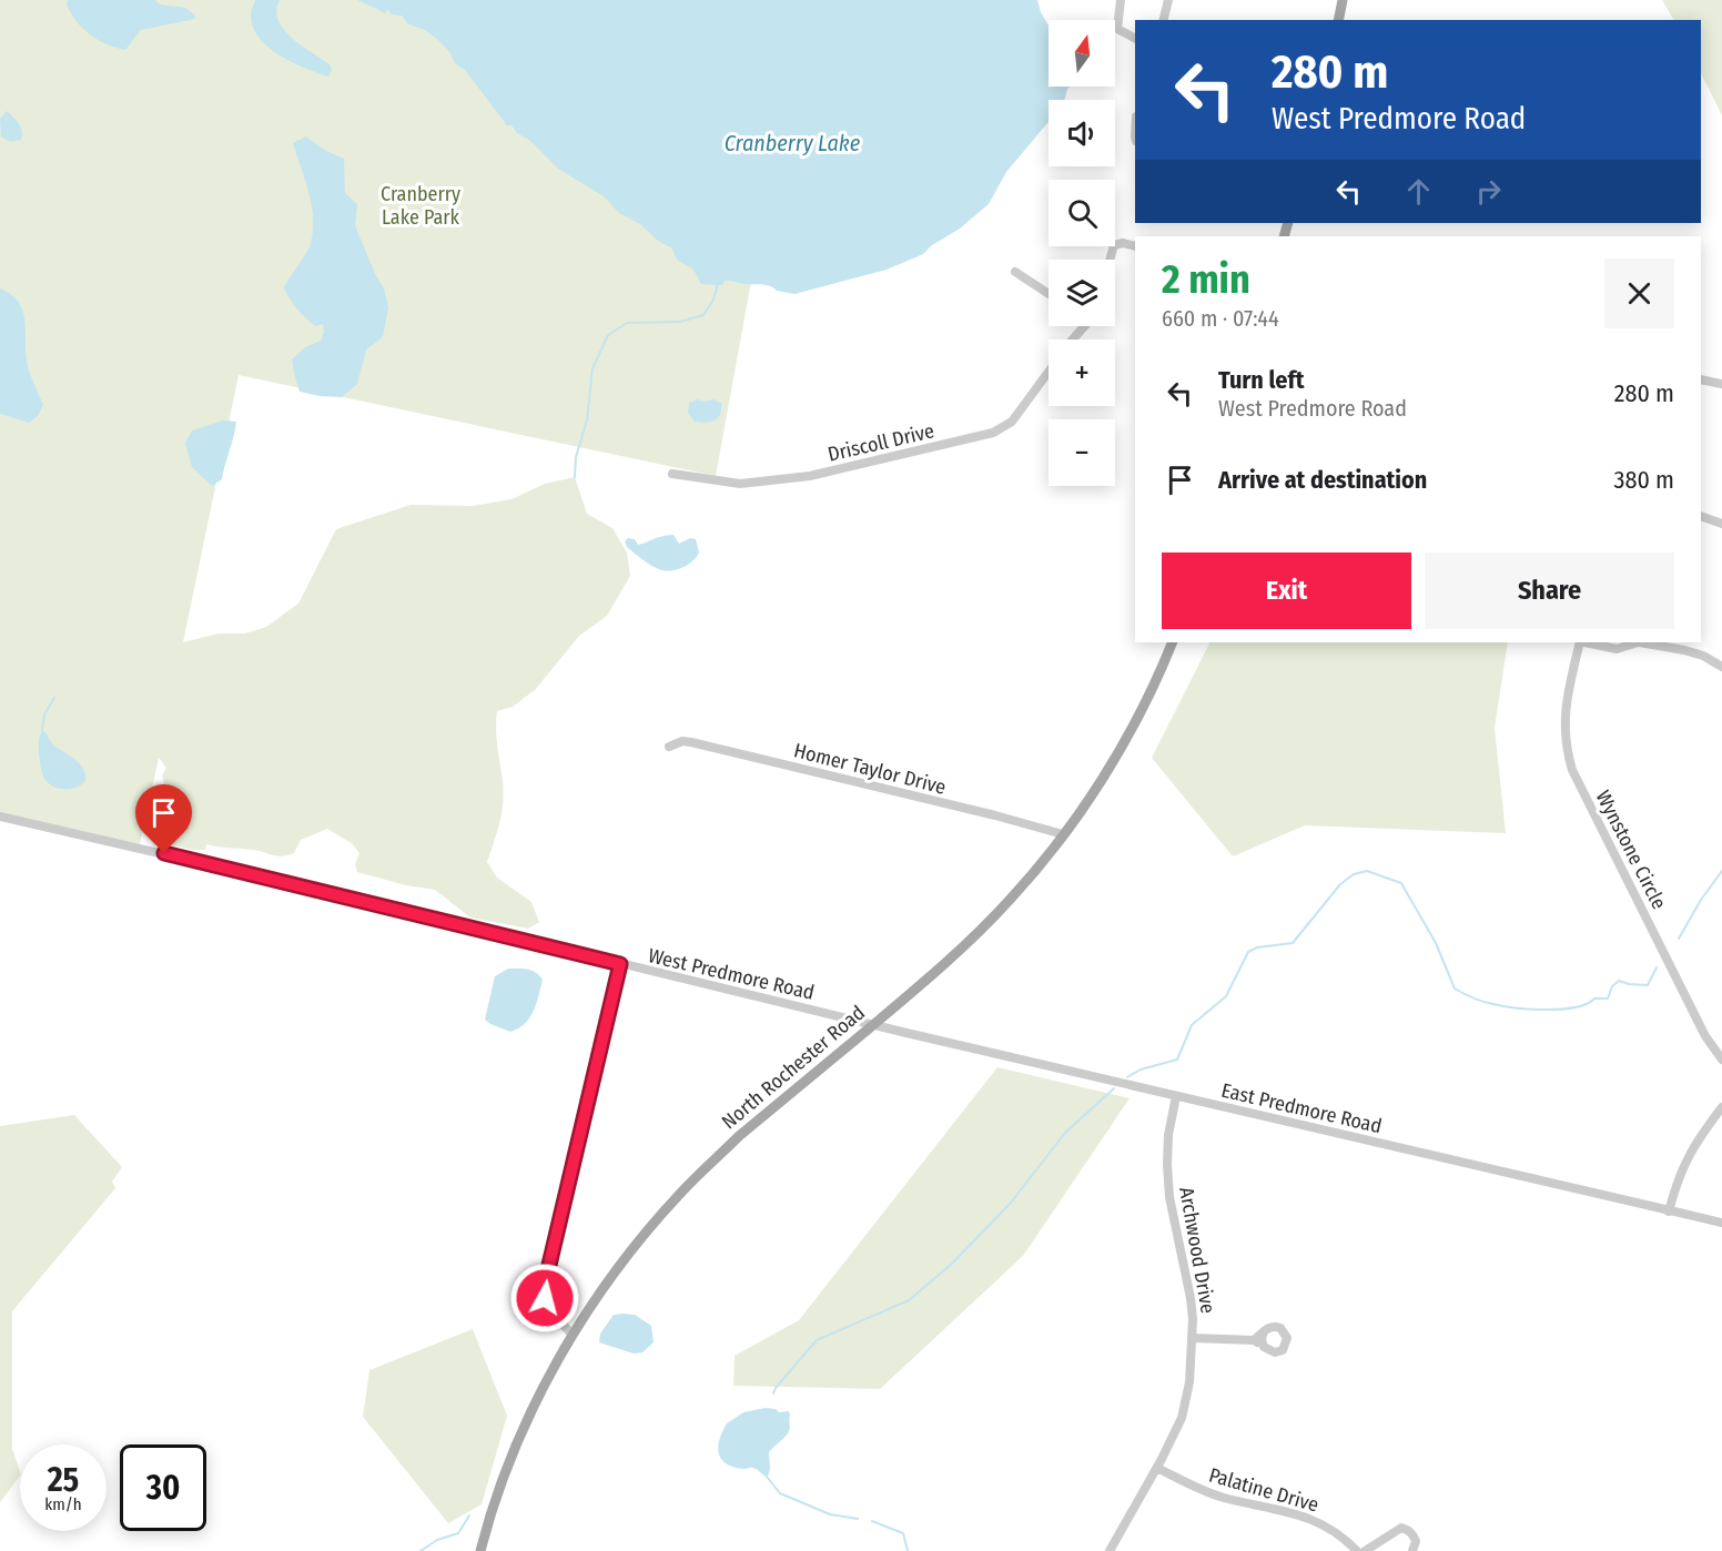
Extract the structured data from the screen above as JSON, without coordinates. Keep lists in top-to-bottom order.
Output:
{
  "streets": {
    "main road": ["North Rochester Road"],
    "street": [
      "Driscoll Drive",
      "Homer Taylor Drive",
      "Wynstone Circle",
      "West Predmore Road",
      "East Predmore Road",
      "Archwood Drive",
      "Palatine Drive"
    ]
  },
  "crossings": [
    ["Homer Taylor Drive", "North Rochester Road"],
    ["West Predmore Road", "North Rochester Road"],
    ["West Predmore Road", "East Predmore Road"],
    ["North Rochester Road", "East Predmore Road"],
    ["East Predmore Road", "Archwood Drive"],
    ["Archwood Drive", "Palatine Drive"]
  ],
  "water": ["Cranberry Lake"],
  "parks": ["Cranberry Lake Park"],
  "north": "top",
  "page": {
    "map_buttons": ["+", "−"],
    "turn": ["280 m", "West Predmore Road"],
    "heading": ["2 min", "660 m · 07:44"],
    "list": [
      {
        "name": "Turn left",
        "note": "West Predmore Road",
        "value": "280 m"
      },
      {
        "name": "Arrive at destination",
        "value": "380 m"
      }
    ],
    "buttons": ["Exit", "Share"],
    "speed": "25 km/h",
    "limit": "30"
  }
}
